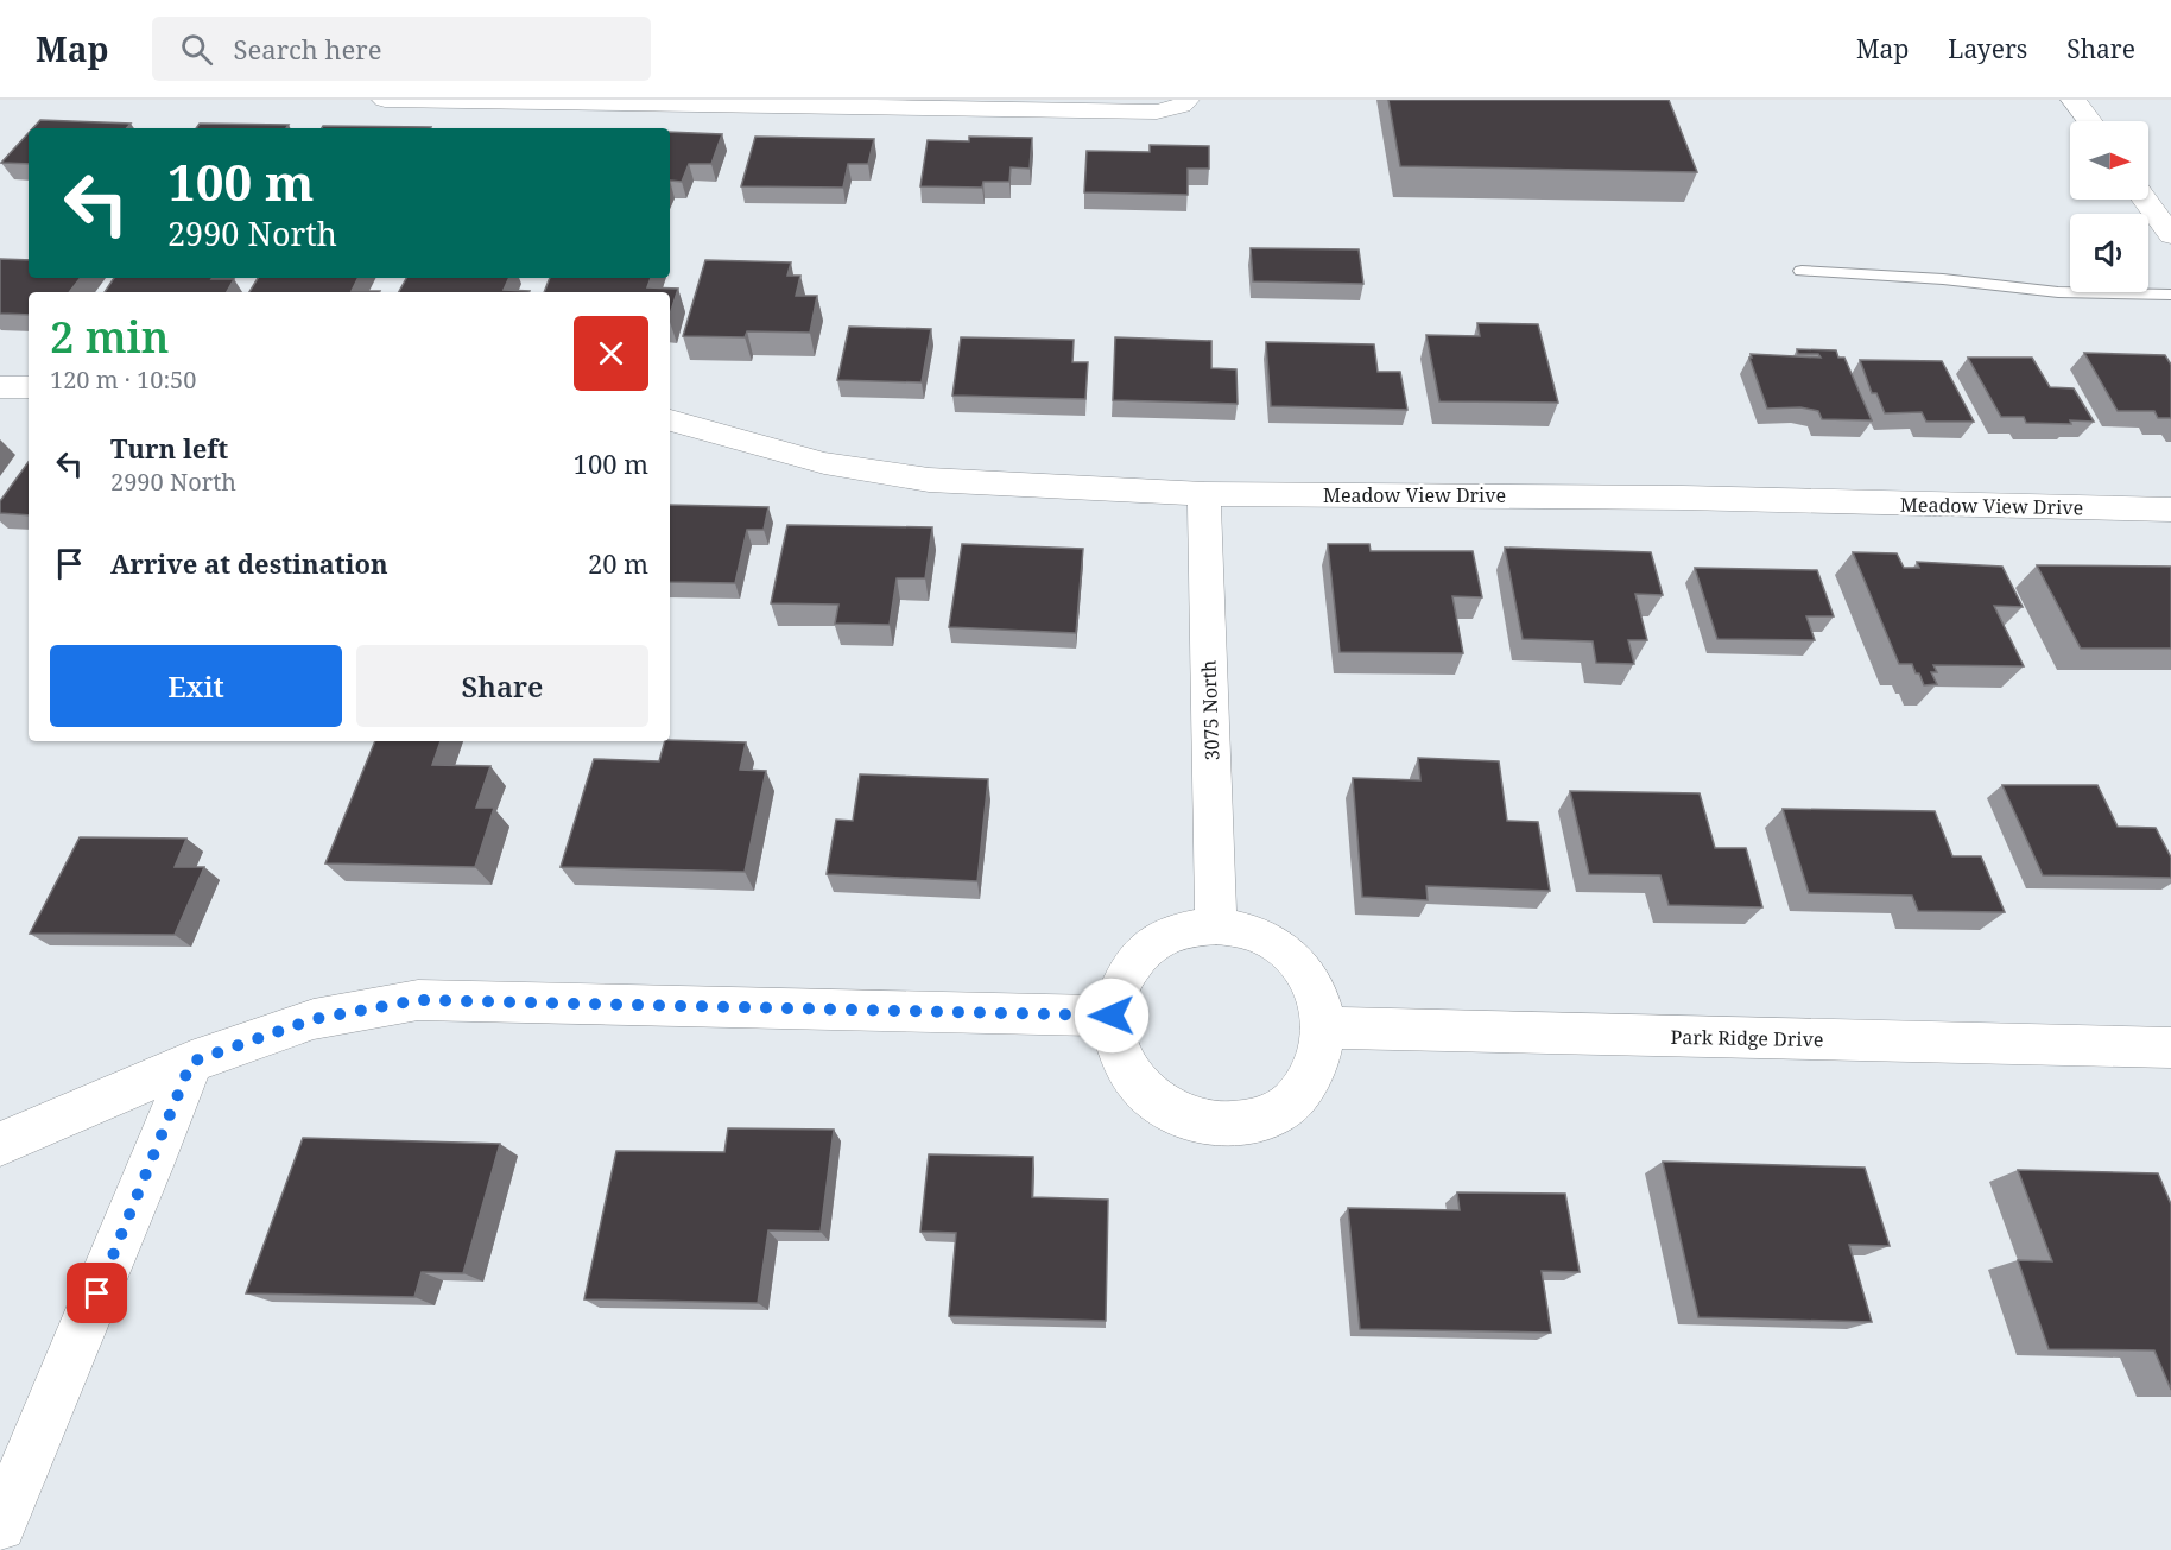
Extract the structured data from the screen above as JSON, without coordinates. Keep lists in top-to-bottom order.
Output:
{
  "streets": {
    "street": ["Meadow View Drive", "3075 North", "Park Ridge Drive"]
  },
  "crossings": [
    ["Meadow View Drive", "3075 North"],
    ["3075 North", "Park Ridge Drive"]
  ],
  "north": "right",
  "page": {
    "header": "Map",
    "search": "Search here",
    "nav": ["Map", "Layers", "Share"],
    "turn": ["100 m", "2990 North"],
    "heading": ["2 min", "120 m · 10:50"],
    "list": [
      {
        "name": "Turn left",
        "note": "2990 North",
        "value": "100 m"
      },
      {
        "name": "Arrive at destination",
        "value": "20 m"
      }
    ],
    "buttons": ["Exit", "Share"]
  }
}
